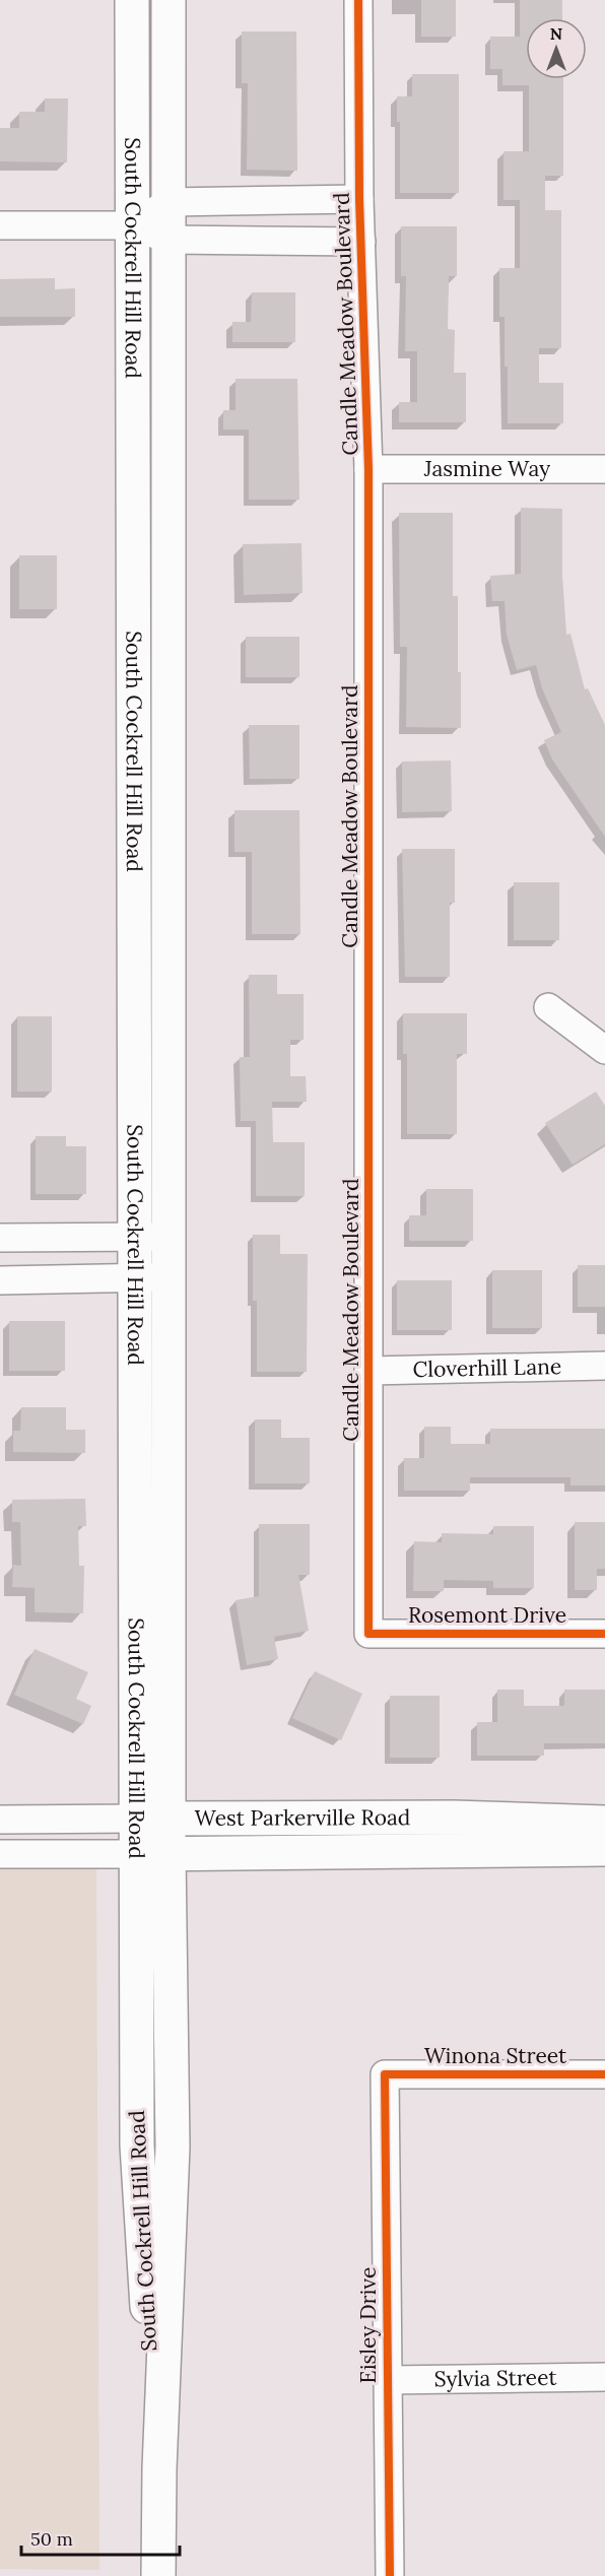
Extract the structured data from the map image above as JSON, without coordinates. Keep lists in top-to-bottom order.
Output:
{
  "streets": {
    "main road": ["South Cockrell Hill Road", "West Parkerville Road"],
    "street": [
      "Candle Meadow Boulevard",
      "Jasmine Way",
      "Cloverhill Lane",
      "Rosemont Drive",
      "Winona Street",
      "Eisley Drive",
      "Sylvia Street"
    ]
  },
  "crossings": [
    ["South Cockrell Hill Road", "West Parkerville Road"],
    ["Candle Meadow Boulevard", "Jasmine Way"],
    ["Candle Meadow Boulevard", "Cloverhill Lane"],
    ["Candle Meadow Boulevard", "Rosemont Drive"],
    ["Winona Street", "Eisley Drive"],
    ["Eisley Drive", "Sylvia Street"]
  ],
  "scale_bar": "50 m",
  "north": "top"
}
